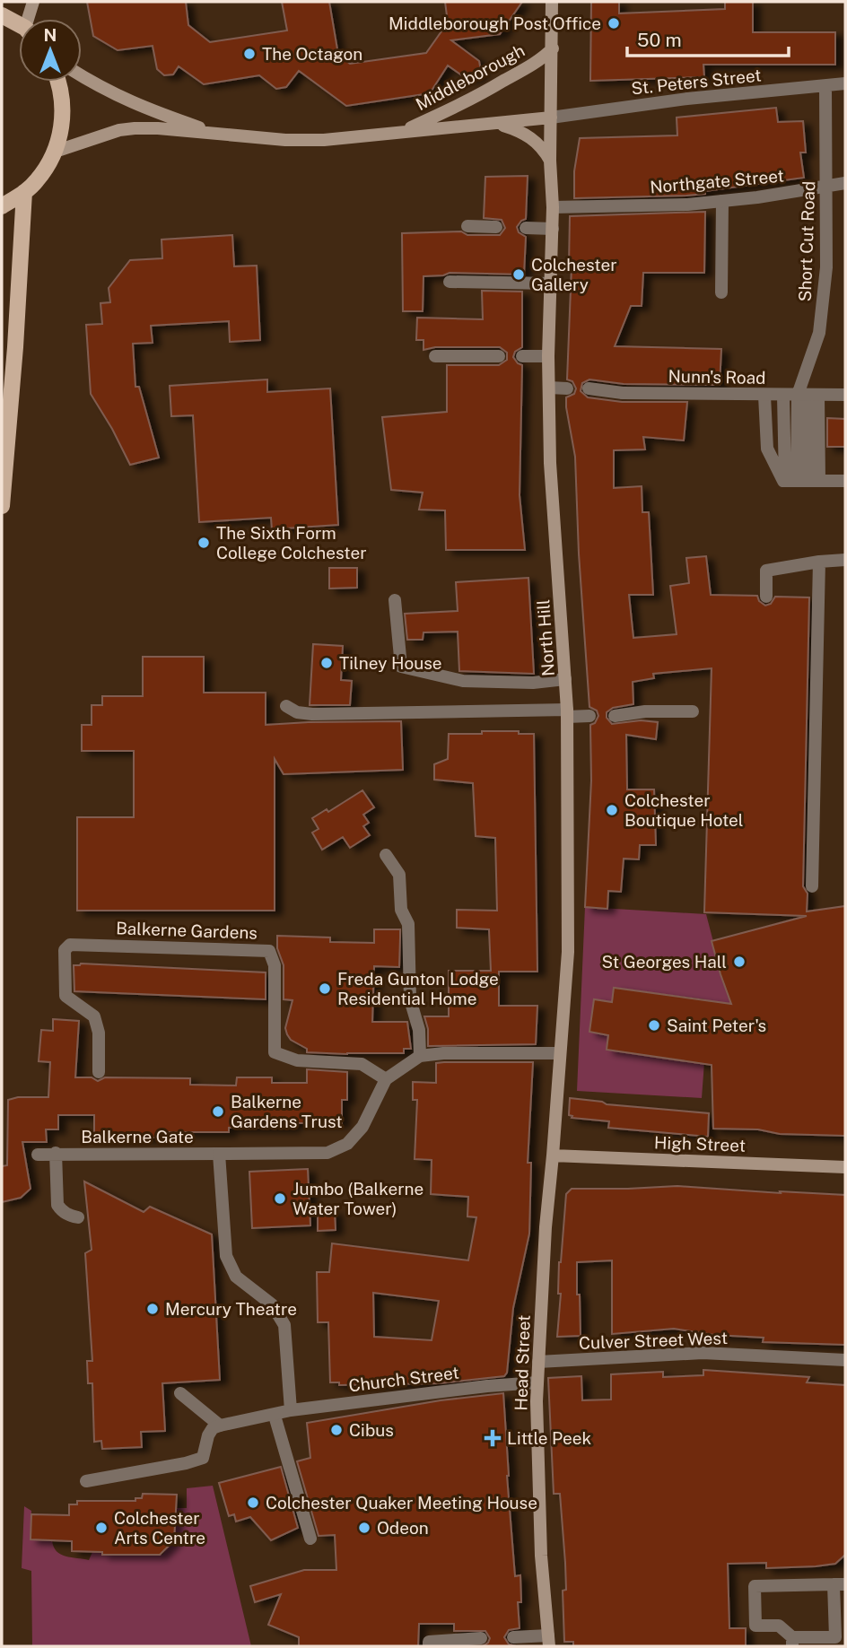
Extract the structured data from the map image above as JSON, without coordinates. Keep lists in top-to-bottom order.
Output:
{
  "streets": {
    "street": [
      "Middleborough",
      "St. Peters Street",
      "Northgate Street",
      "Short Cut Road",
      "Nunn's Road",
      "North Hill",
      "Balkerne Gardens",
      "Balkerne Gate",
      "High Street",
      "Culver Street West",
      "Head Street",
      "Church Street"
    ]
  },
  "crossings": [
    ["Middleborough", "St. Peters Street"],
    ["Middleborough", "North Hill"],
    ["St. Peters Street", "Short Cut Road"],
    ["St. Peters Street", "North Hill"],
    ["Northgate Street", "Short Cut Road"],
    ["Northgate Street", "North Hill"],
    ["Short Cut Road", "Nunn's Road"],
    ["North Hill", "High Street"],
    ["North Hill", "Head Street"],
    ["High Street", "Head Street"],
    ["Culver Street West", "Head Street"],
    ["Head Street", "Church Street"]
  ],
  "places": {
    "other": [
      "Middleborough Post Office",
      "The Octagon",
      "Colchester Gallery",
      "The Sixth Form College Colchester",
      "Tilney House",
      "Colchester Boutique Hotel",
      "St Georges Hall",
      "Freda Gunton Lodge Residential Home",
      "Saint Peter's",
      "Balkerne Gardens Trust",
      "Jumbo (Balkerne Water Tower)",
      "Mercury Theatre",
      "Cibus",
      "Colchester Quaker Meeting House",
      "Colchester Arts Centre",
      "Odeon"
    ],
    "health": ["Little Peek"]
  },
  "scale_bar": "50 m",
  "north": "top"
}
